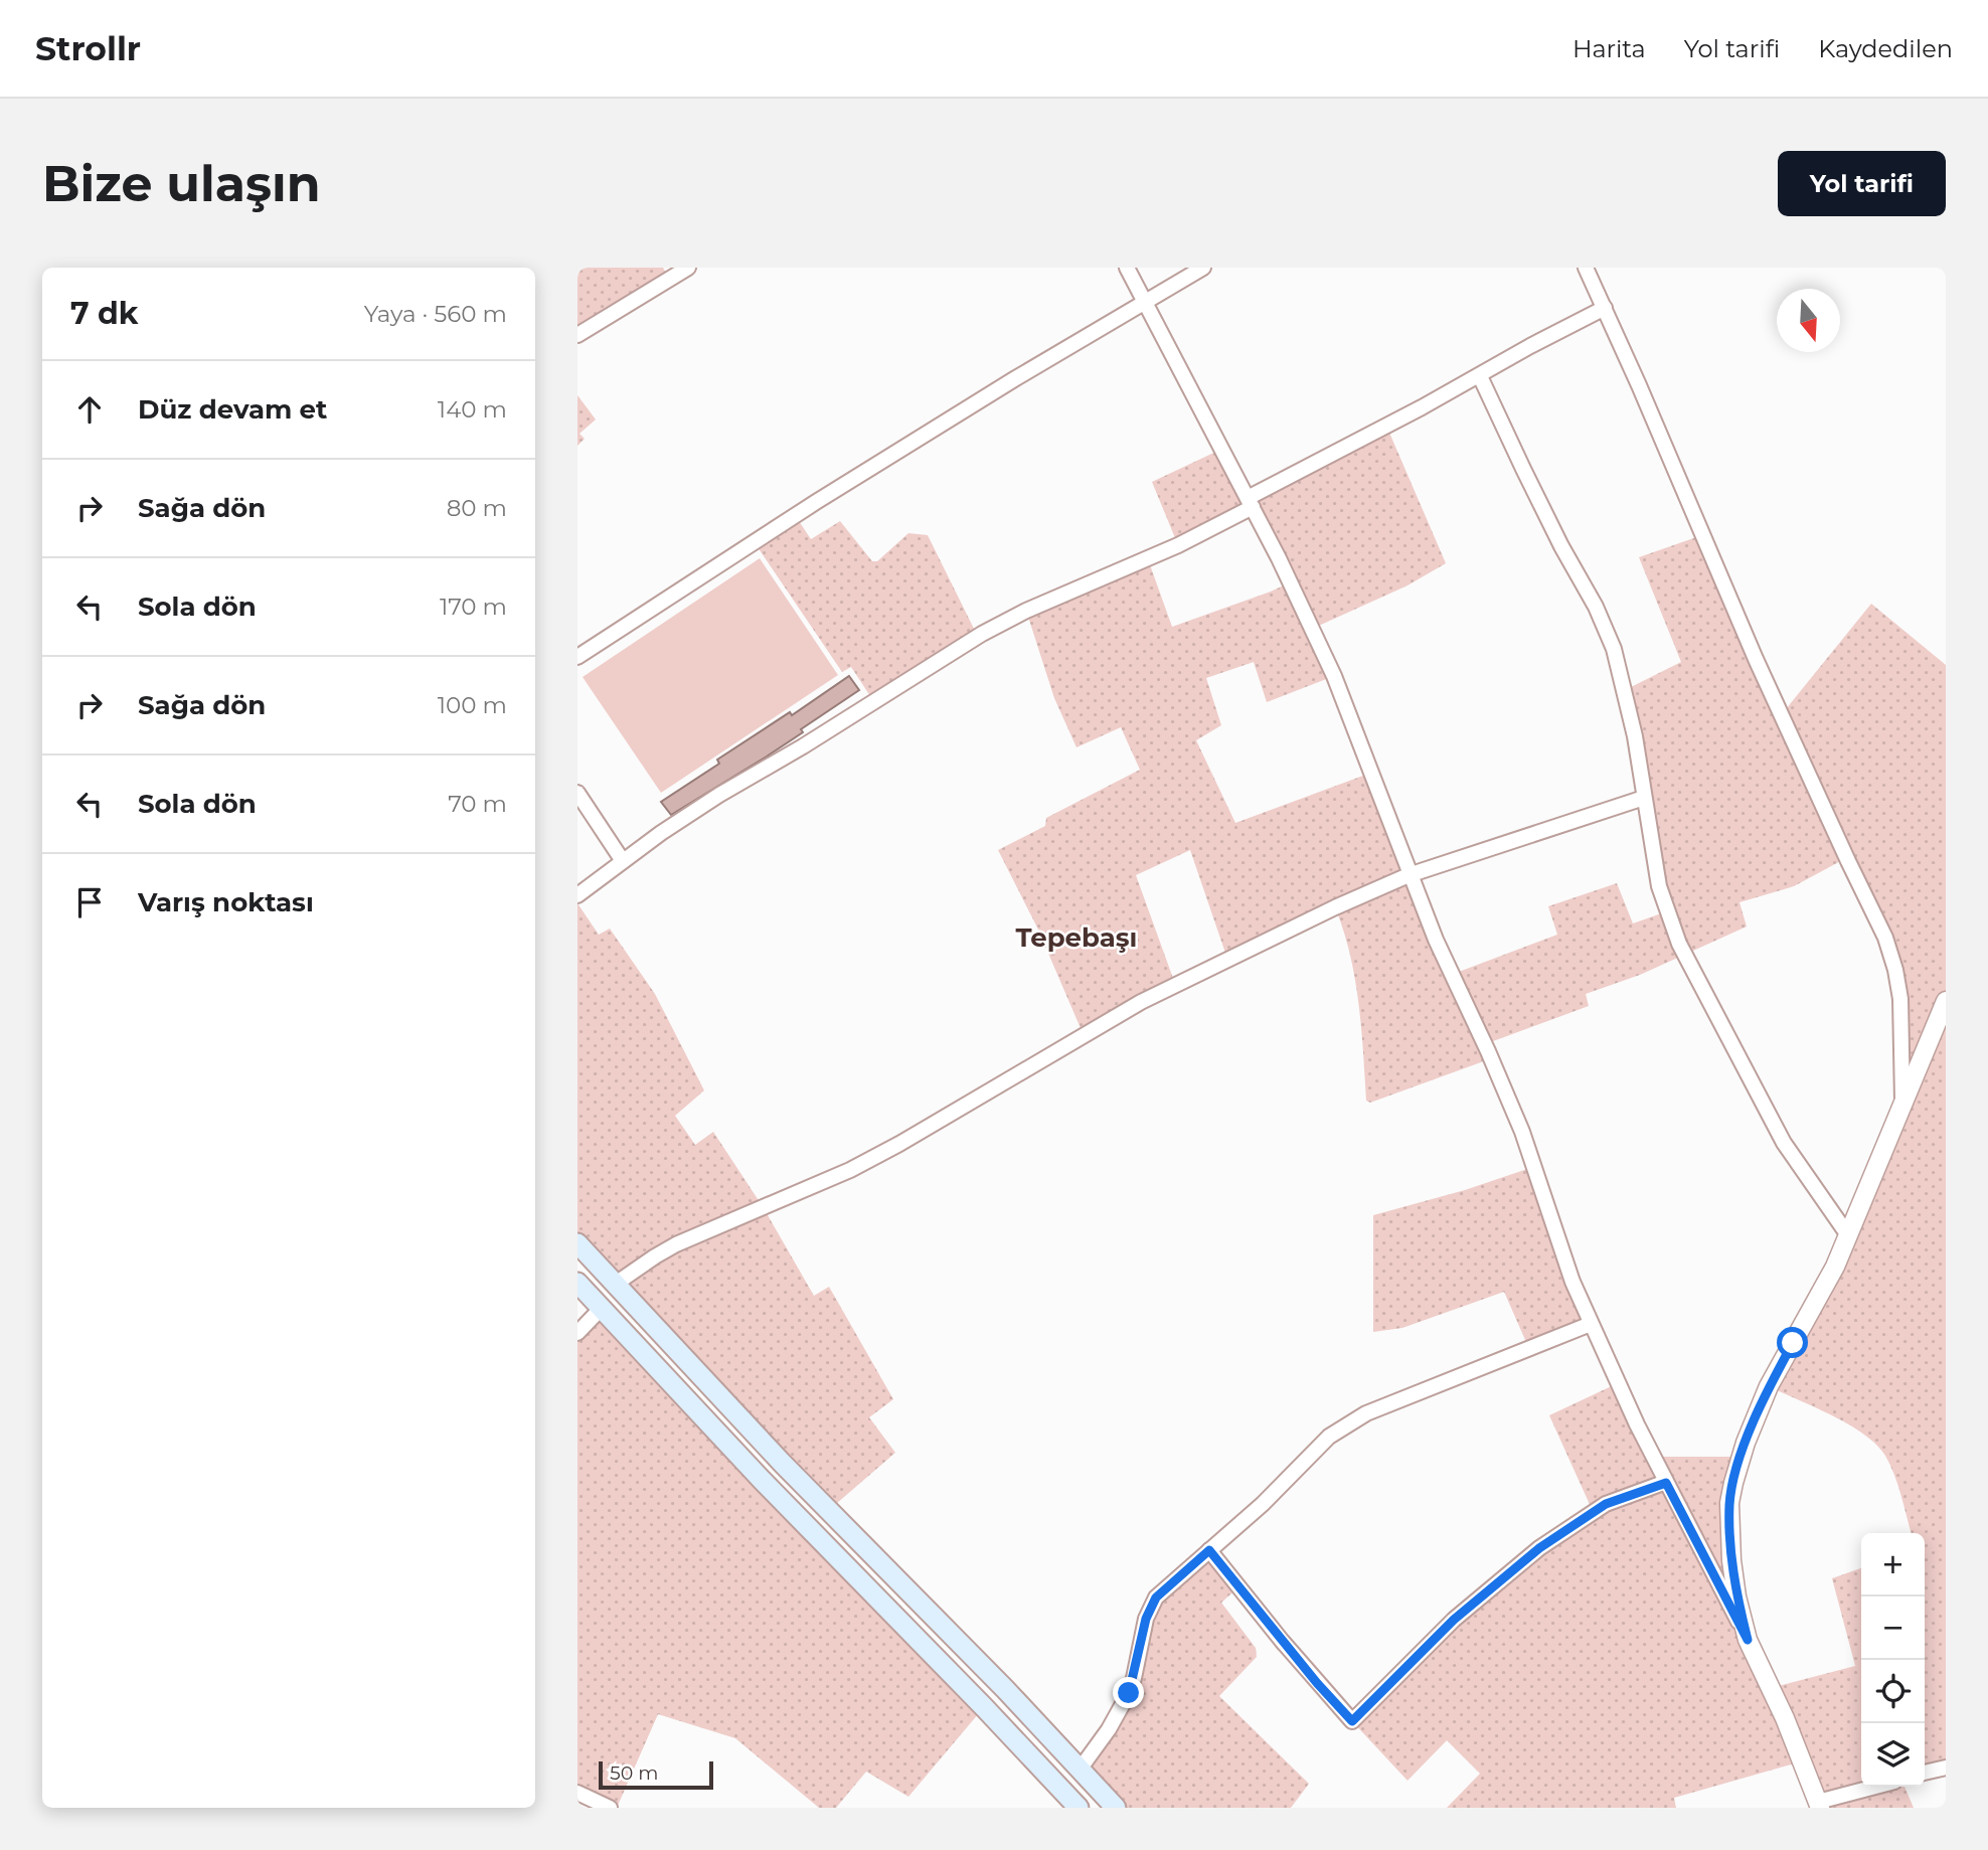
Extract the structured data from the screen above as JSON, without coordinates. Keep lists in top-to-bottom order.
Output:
{
  "districts": ["Tepebaşı"],
  "scale_bar": "50 m",
  "north": "bottom",
  "page": {
    "header": "Strollr",
    "nav": ["Harita", "Yol tarifi", "Kaydedilen"],
    "buttons": "Yol tarifi",
    "title": "Bize ulaşın",
    "heading": ["7 dk", "Yaya · 560 m"],
    "list": [
      ["Düz devam et", "140 m"],
      ["Sağa dön", "80 m"],
      ["Sola dön", "170 m"],
      ["Sağa dön", "100 m"],
      ["Sola dön", "70 m"],
      "Varış noktası"
    ],
    "map_buttons": ["+", "−"],
    "scale": "50 m"
  }
}
